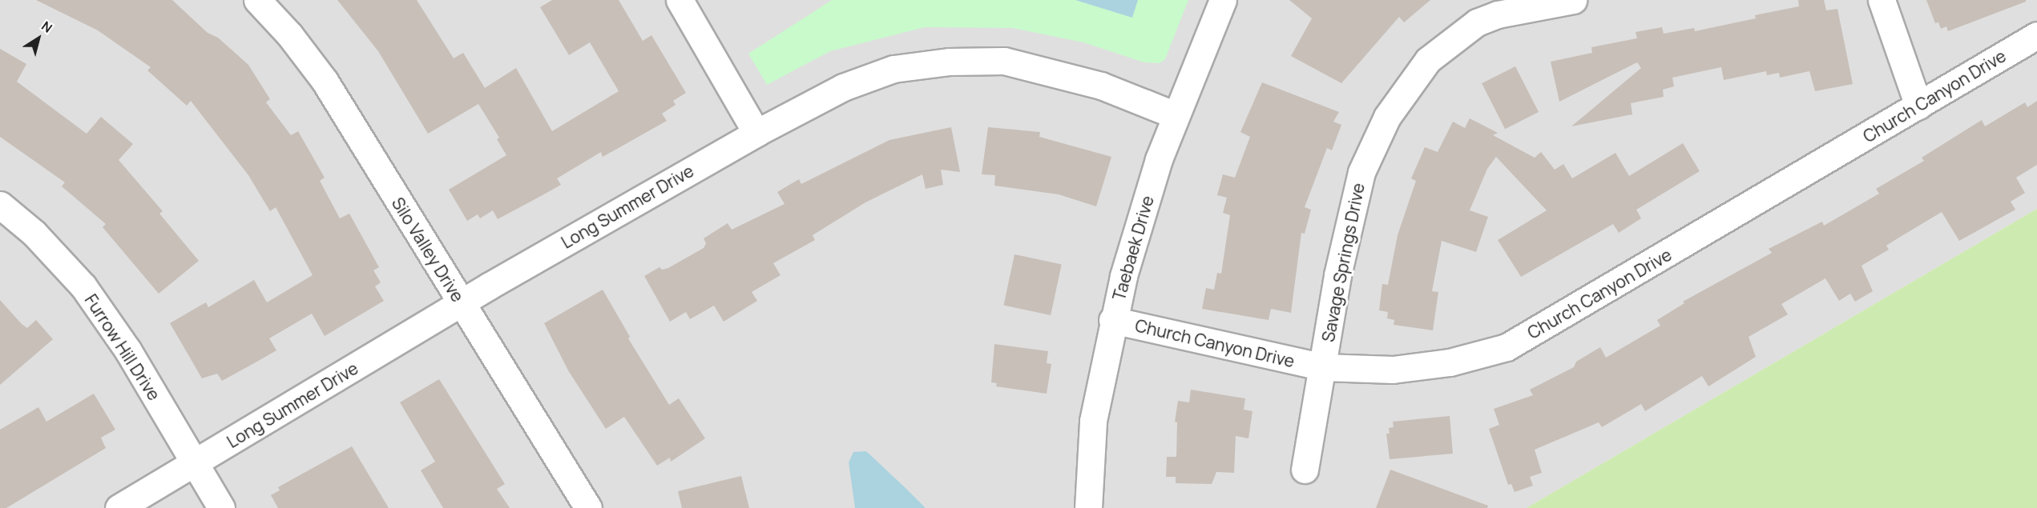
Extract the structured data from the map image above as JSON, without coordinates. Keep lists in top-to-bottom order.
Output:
{
  "streets": {
    "street": [
      "Church Canyon Drive",
      "Long Summer Drive",
      "Taebaek Drive",
      "Silo Valley Drive",
      "Savage Springs Drive",
      "Furrow Hill Drive"
    ]
  },
  "crossings": [
    ["Church Canyon Drive", "Taebaek Drive"],
    ["Church Canyon Drive", "Savage Springs Drive"],
    ["Long Summer Drive", "Taebaek Drive"],
    ["Long Summer Drive", "Silo Valley Drive"],
    ["Long Summer Drive", "Furrow Hill Drive"]
  ],
  "north": "top right"
}
